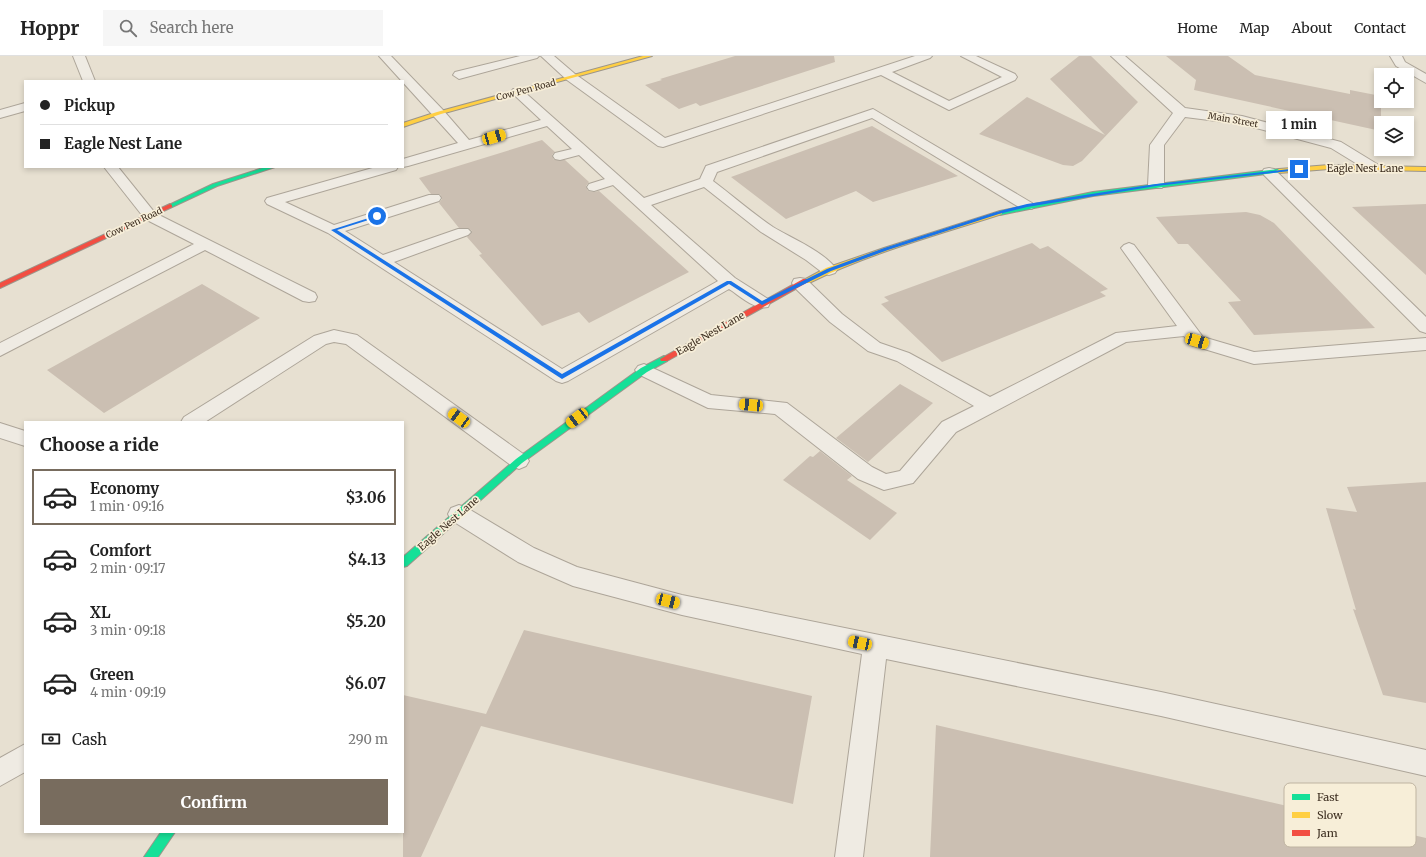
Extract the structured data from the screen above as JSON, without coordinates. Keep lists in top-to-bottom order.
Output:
{
  "streets": {
    "street": ["Cow Pen Road", "Main Street", "Eagle Nest Lane"]
  },
  "crossings": [
    ["Main Street", "Eagle Nest Lane"]
  ],
  "legend": ["Fast", "Slow", "Jam"],
  "page": {
    "header": "Hoppr",
    "search": "Search here",
    "nav": [
      "Home",
      "Map",
      "About",
      "Contact"
    ],
    "banner": ["Pickup", "Eagle Nest Lane"],
    "bubble": "1 min",
    "heading": "Choose a ride",
    "list": [
      {
        "name": "Economy",
        "note": "1 min · 09:16",
        "value": "$3.06"
      },
      {
        "name": "Comfort",
        "note": "2 min · 09:17",
        "value": "$4.13"
      },
      {
        "name": "XL",
        "note": "3 min · 09:18",
        "value": "$5.20"
      },
      {
        "name": "Green",
        "note": "4 min · 09:19",
        "value": "$6.07"
      }
    ],
    "pay": ["Cash", "290 m"],
    "buttons": "Confirm"
  }
}
